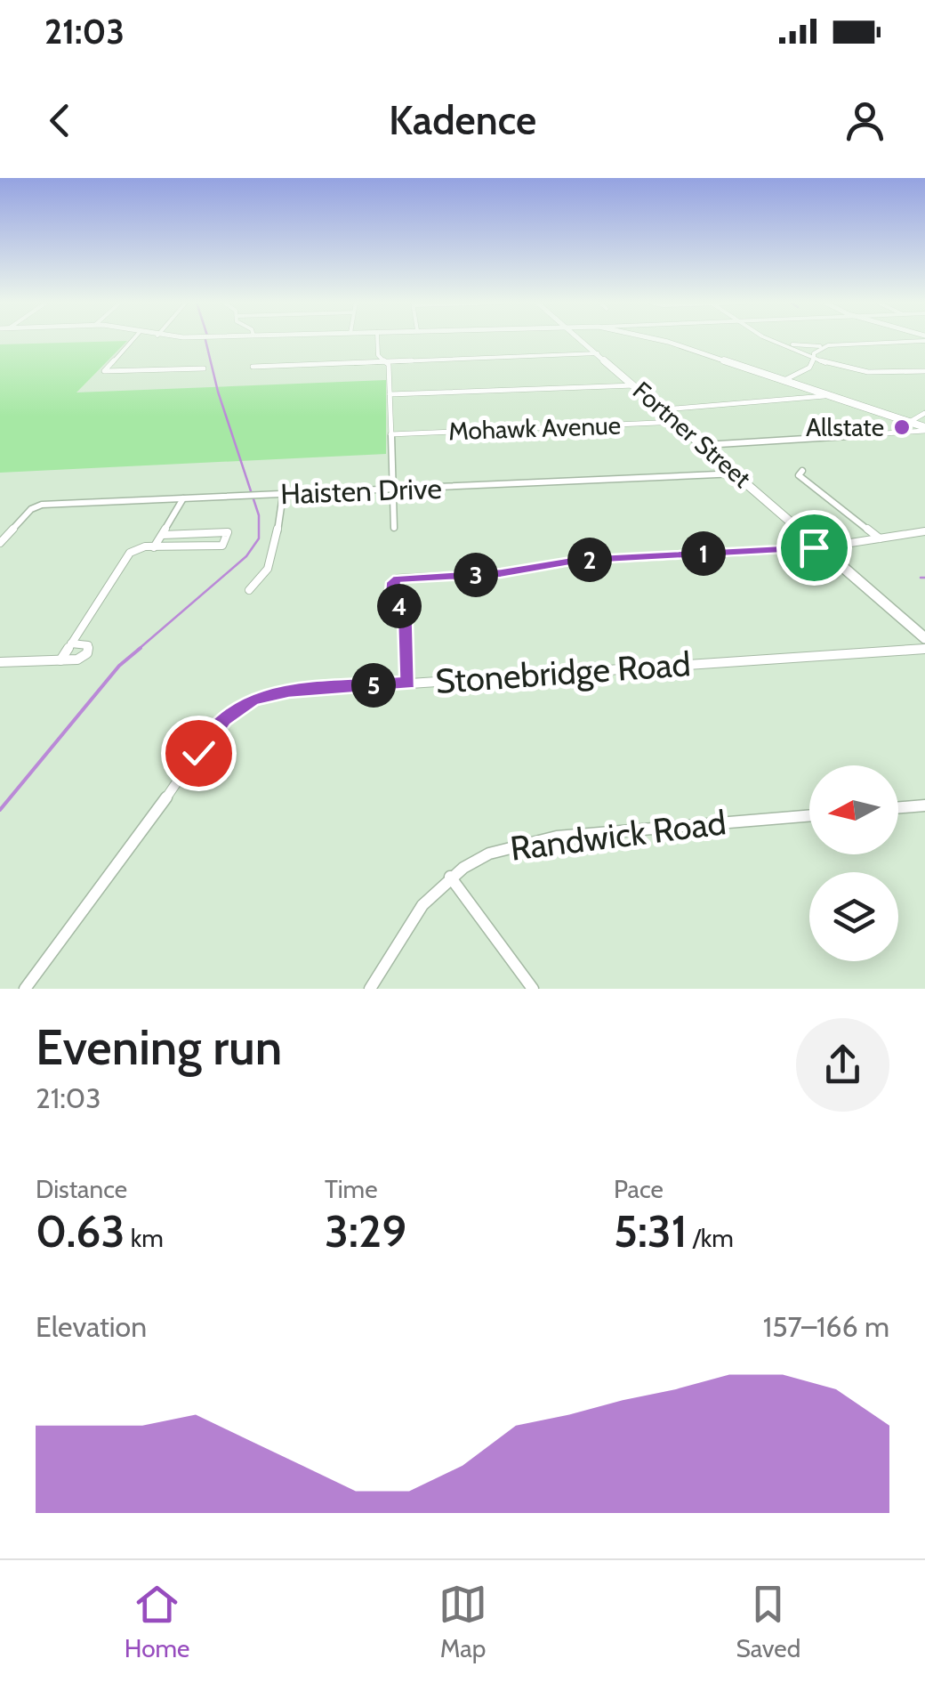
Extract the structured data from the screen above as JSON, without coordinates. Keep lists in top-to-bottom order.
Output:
{
  "streets": {
    "main road": ["Fortner Street"],
    "street": [
      "Mohawk Avenue",
      "Haisten Drive",
      "Stonebridge Road",
      "Randwick Road"
    ]
  },
  "crossings": [
    ["Mohawk Avenue", "Fortner Street"],
    ["Fortner Street", "Haisten Drive"]
  ],
  "places": ["Allstate"],
  "north": "left",
  "page": {
    "status": "21:03",
    "header": "Kadence",
    "pins": [
      "1",
      "2",
      "3",
      "4",
      "5"
    ],
    "heading": ["Evening run", "21:03"],
    "stats": [
      ["Distance", "0.63 km"],
      ["Time", "3:29"],
      ["Pace", "5:31 /km"]
    ],
    "chart": ["Elevation", "157–166 m"],
    "tabs": ["Home", "Map", "Saved"]
  }
}
